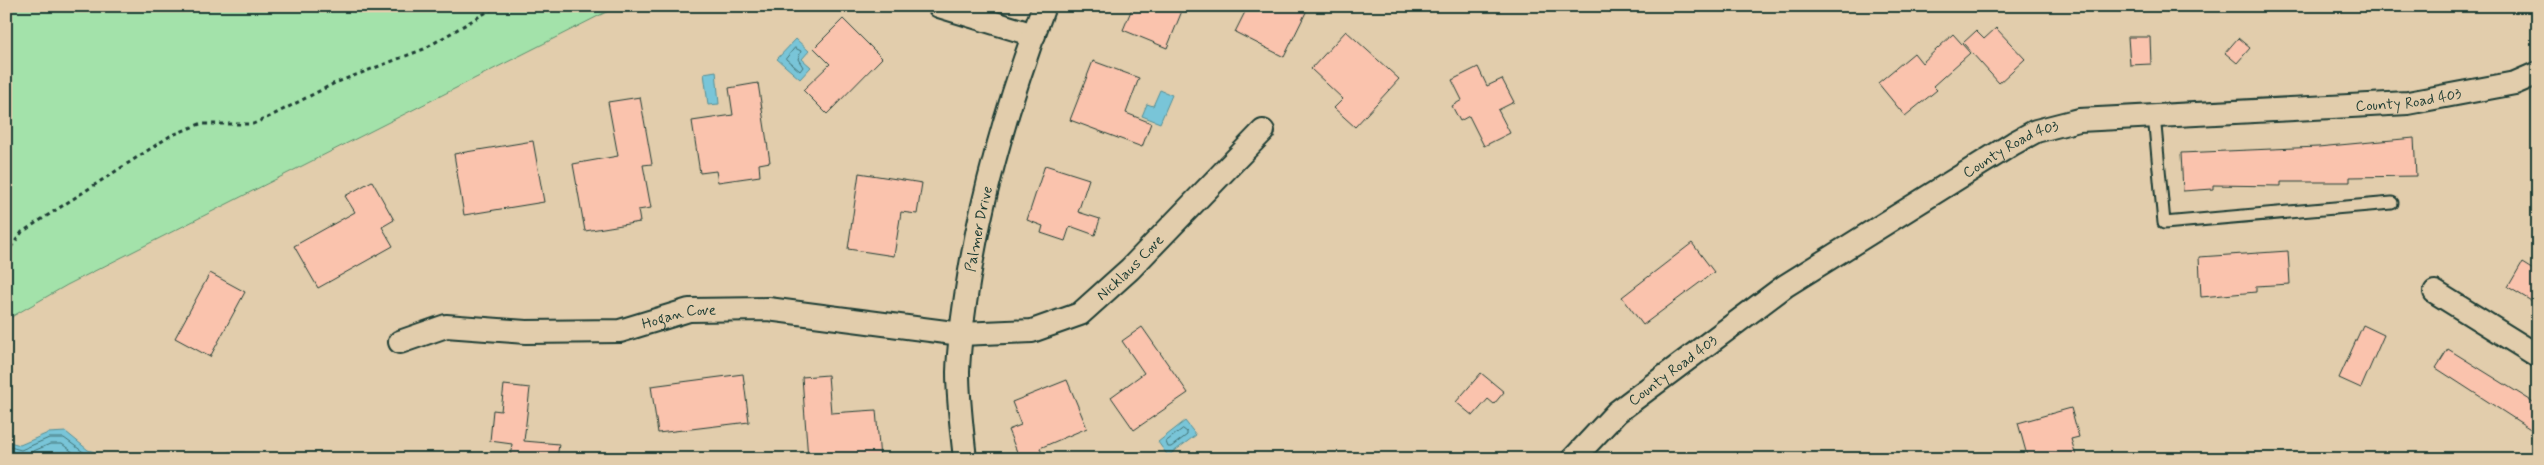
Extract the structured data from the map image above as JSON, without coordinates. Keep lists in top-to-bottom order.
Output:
{
  "streets": {
    "street": [
      "County Road 403",
      "Palmer Drive",
      "Nicklaus Cove",
      "Hogan Cove"
    ]
  },
  "crossings": [
    ["Palmer Drive", "Nicklaus Cove"],
    ["Palmer Drive", "Hogan Cove"],
    ["Nicklaus Cove", "Hogan Cove"]
  ]
}
